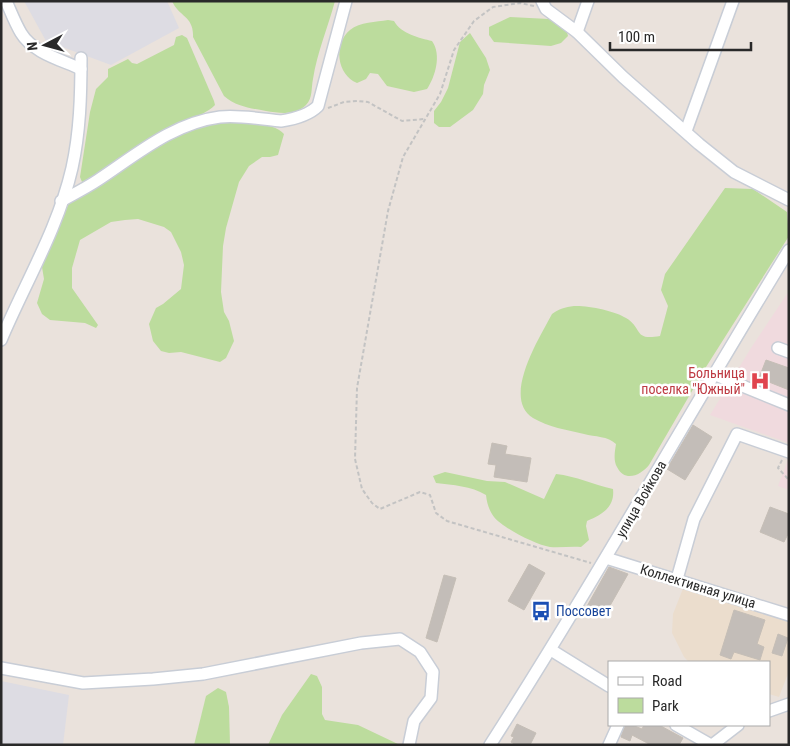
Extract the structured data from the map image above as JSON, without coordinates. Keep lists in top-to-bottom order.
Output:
{
  "streets": {
    "street": ["улица Войкова", "Коллективная улица"]
  },
  "crossings": [
    ["улица Войкова", "Коллективная улица"]
  ],
  "places": {
    "hospital": ["Больница поселка \"Южный\""],
    "bus stop": ["Поссовет"]
  },
  "legend": ["Road", "Park"],
  "scale_bar": "100 m",
  "north": "left"
}
